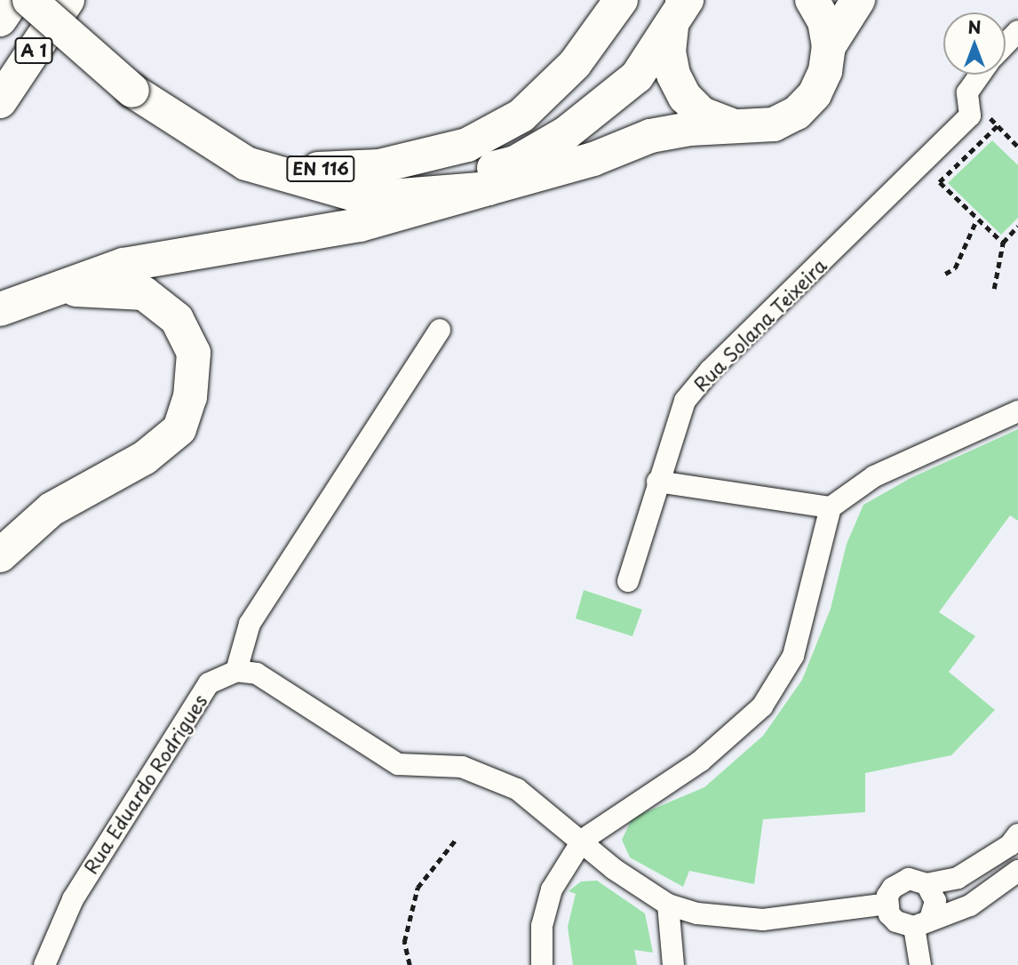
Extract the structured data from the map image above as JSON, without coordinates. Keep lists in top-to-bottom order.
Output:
{
  "streets": {
    "main road": ["A 1", "EN 116"],
    "street": ["Rua Solana Teixeira", "Rua Eduardo Rodrigues"]
  },
  "north": "top"
}
